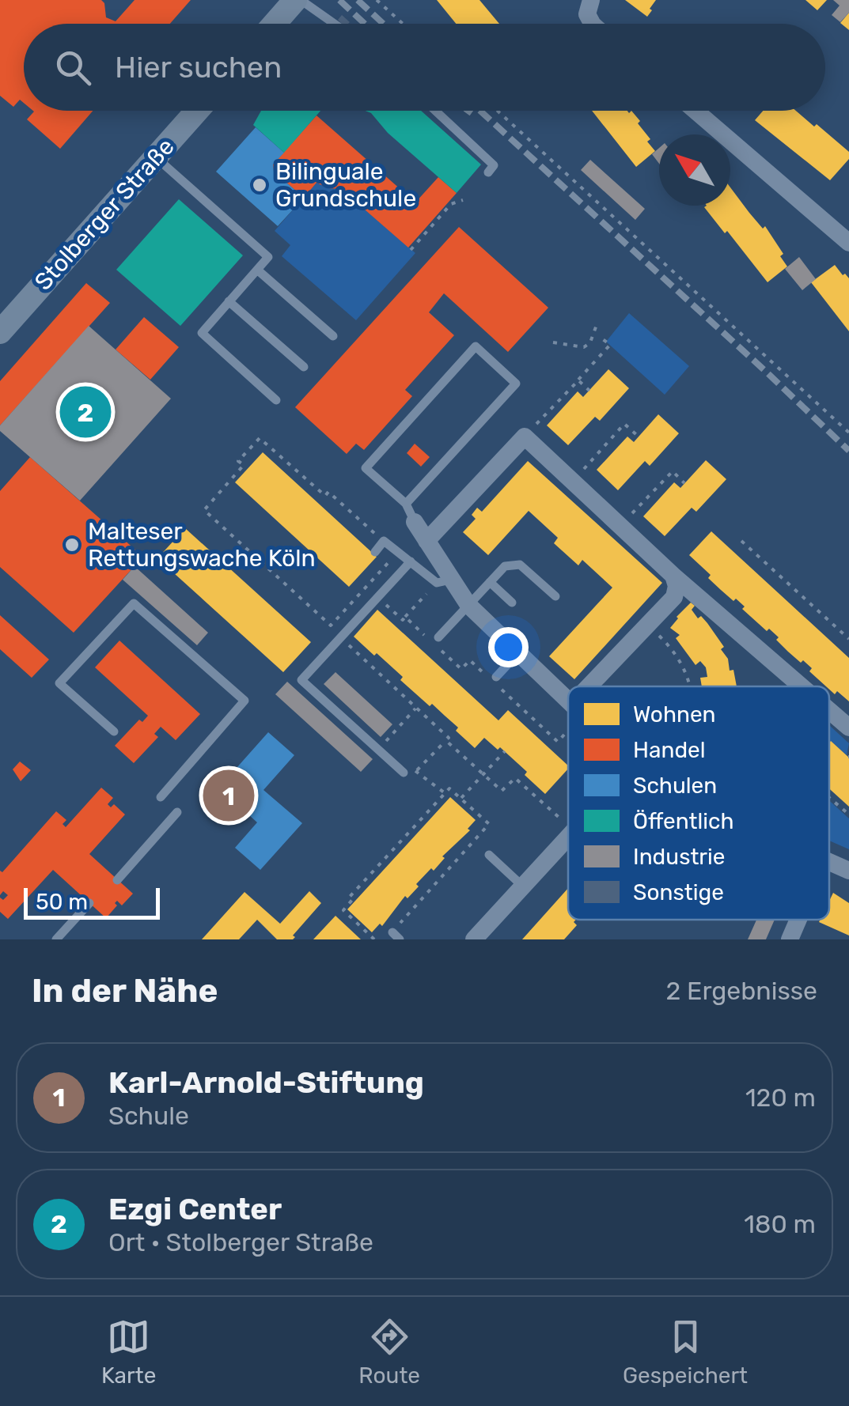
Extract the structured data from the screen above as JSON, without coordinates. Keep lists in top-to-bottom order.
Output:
{
  "streets": {
    "street": ["Stolberger Straße"]
  },
  "places": ["Bilinguale Grundschule", "Malteser Rettungswache Köln"],
  "legend": [
    "Wohnen",
    "Handel",
    "Schulen",
    "Öffentlich",
    "Industrie",
    "Sonstige"
  ],
  "scale_bar": "50 m",
  "north": "top left",
  "page": {
    "search": "Hier suchen",
    "pins": ["2", "1"],
    "scale": "50 m",
    "heading": ["In der Nähe", "2 Ergebnisse"],
    "list": [
      {
        "mark": "1",
        "name": "Karl-Arnold-Stiftung",
        "note": "Schule",
        "value": "120 m"
      },
      {
        "mark": "2",
        "name": "Ezgi Center",
        "note": "Ort · Stolberger Straße",
        "value": "180 m"
      }
    ],
    "nav": ["Karte", "Route", "Gespeichert"]
  }
}
